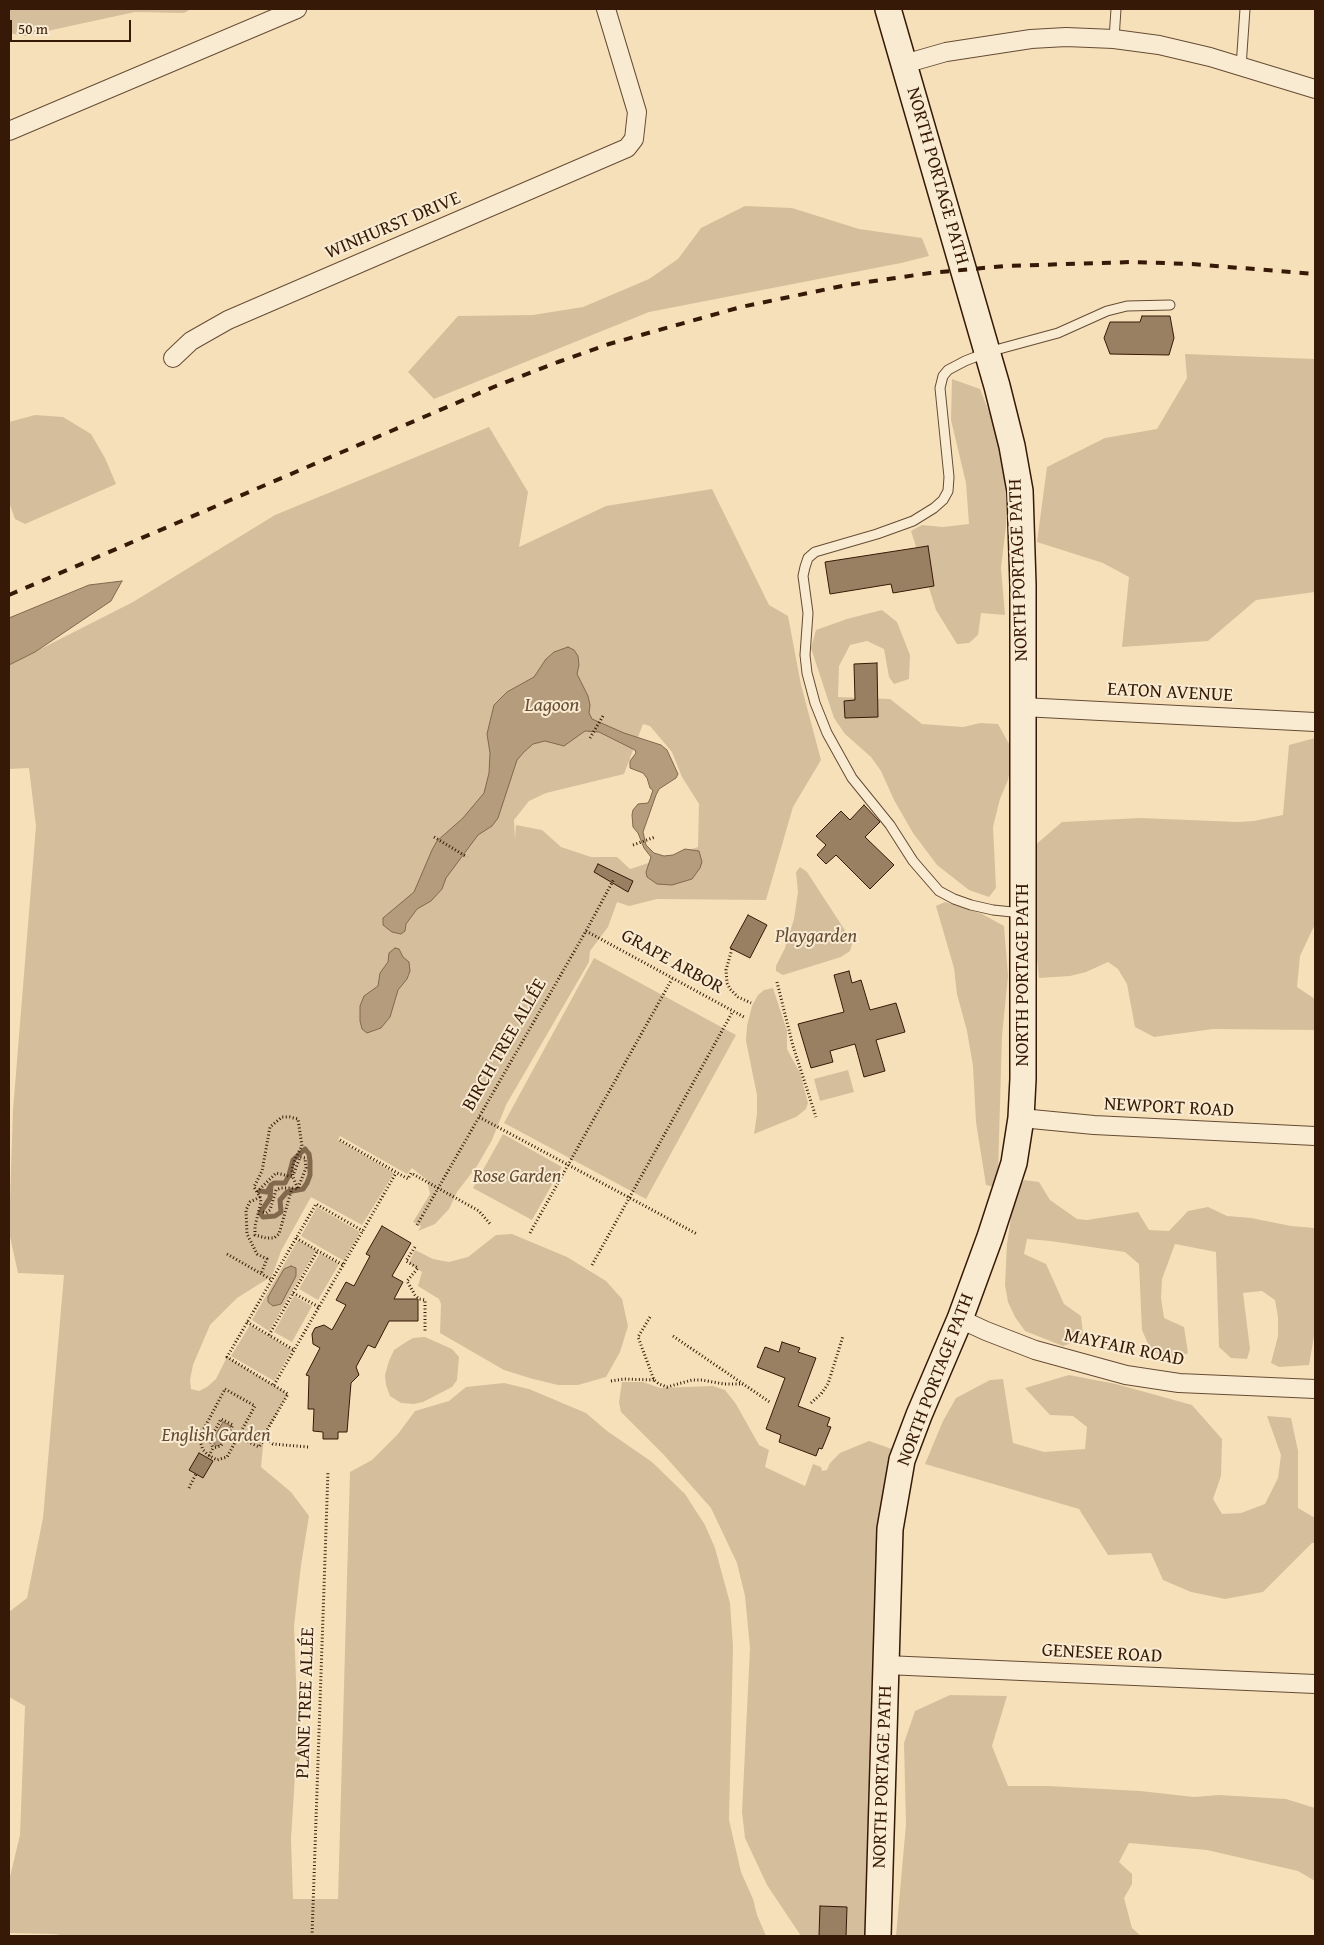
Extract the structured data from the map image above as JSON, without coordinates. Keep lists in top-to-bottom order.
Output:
{
  "streets": {
    "main road": ["NORTH PORTAGE PATH"],
    "street": [
      "WINHURST DRIVE",
      "EATON AVENUE",
      "NEWPORT ROAD",
      "MAYFAIR ROAD",
      "GENESEE ROAD"
    ],
    "path": ["GRAPE ARBOR", "BIRCH TREE ALLÉE", "PLANE TREE ALLÉE"]
  },
  "crossings": [
    ["NORTH PORTAGE PATH", "EATON AVENUE"],
    ["NORTH PORTAGE PATH", "NEWPORT ROAD"],
    ["NORTH PORTAGE PATH", "MAYFAIR ROAD"],
    ["NORTH PORTAGE PATH", "GENESEE ROAD"],
    ["GRAPE ARBOR", "BIRCH TREE ALLÉE"]
  ],
  "water": ["Lagoon"],
  "parks": ["Playgarden", "Rose Garden", "English Garden"],
  "scale_bar": "50 m"
}
